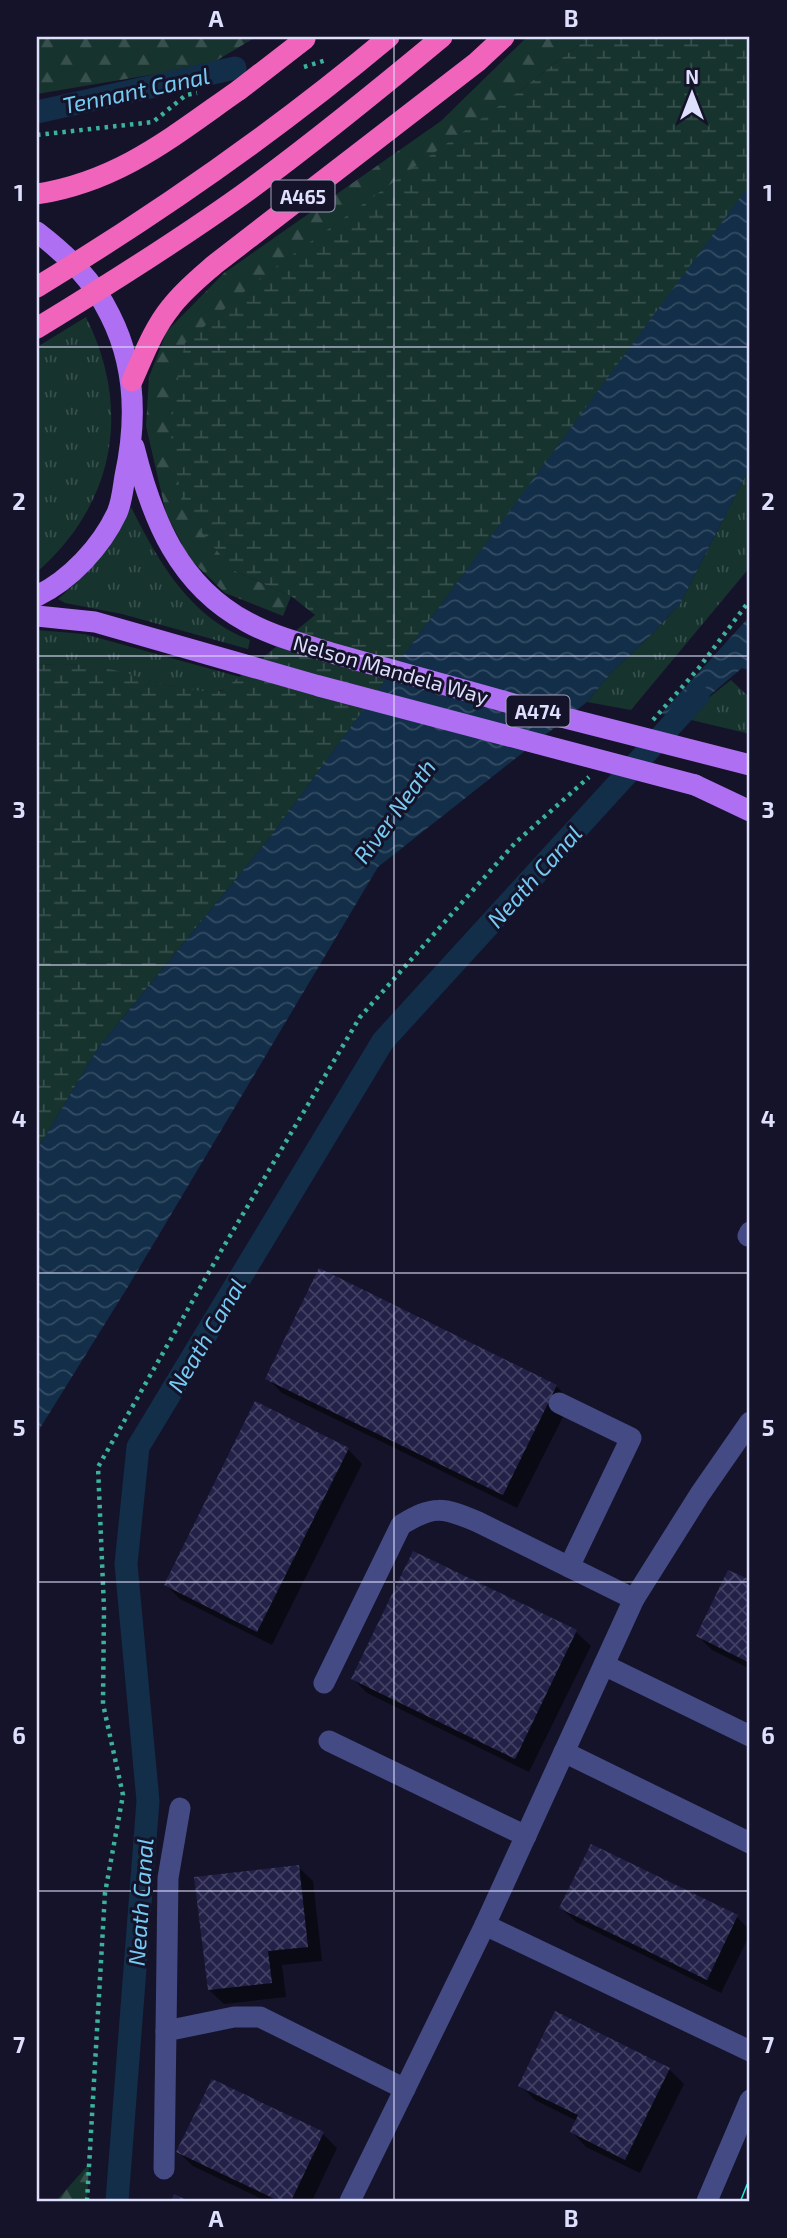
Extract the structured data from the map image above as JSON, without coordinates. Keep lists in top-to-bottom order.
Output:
{
  "streets": {
    "highway": ["A465"],
    "main road": ["Nelson Mandela Way", "A474"]
  },
  "water": ["Tennant Canal", "River Neath", "Neath Canal"],
  "north": "top",
  "grid": {
    "columns": ["A", "B"],
    "rows": [
      "1",
      "2",
      "3",
      "4",
      "5",
      "6",
      "7"
    ]
  }
}
